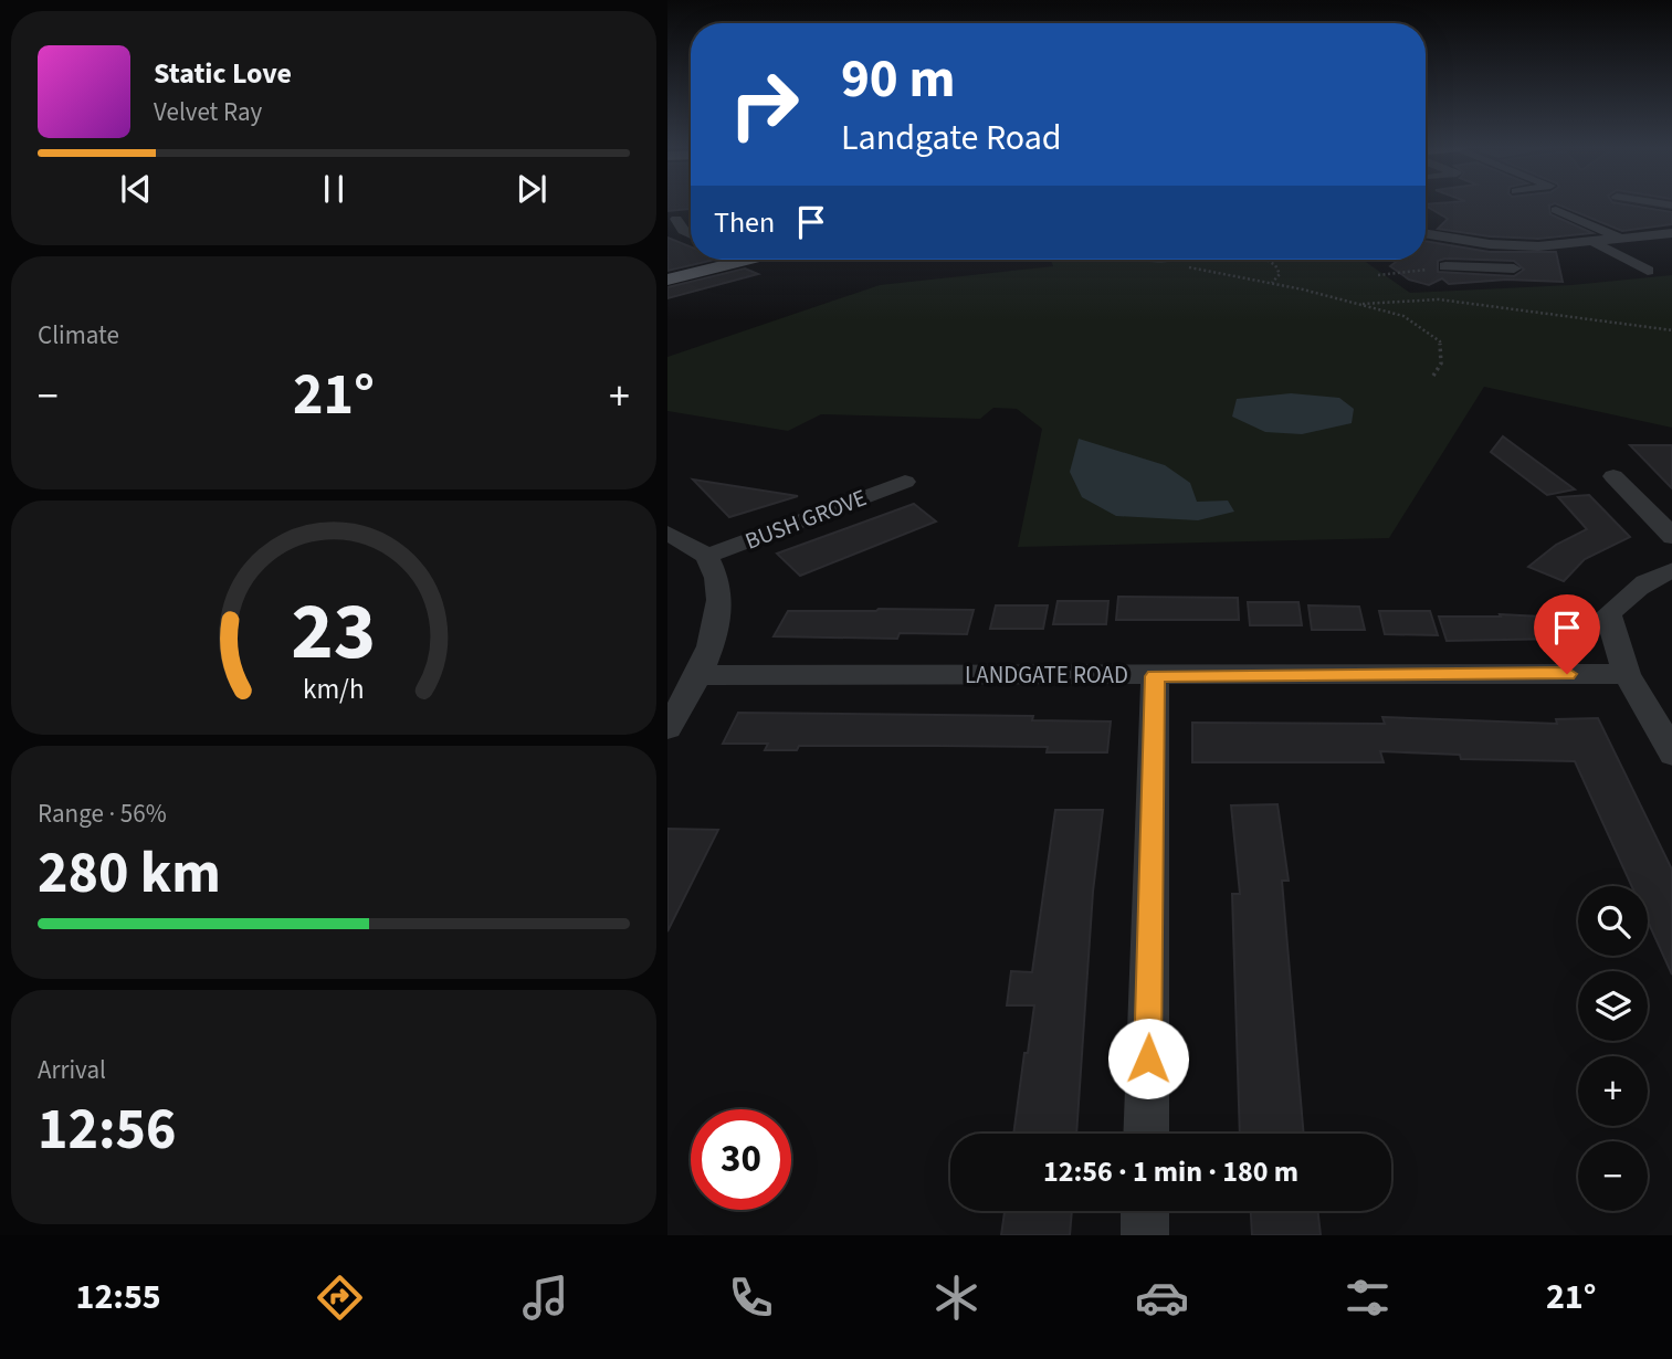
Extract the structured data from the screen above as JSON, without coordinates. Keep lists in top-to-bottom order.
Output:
{
  "streets": {
    "street": ["BUSH GROVE", "LANDGATE ROAD"]
  },
  "page": {
    "turn": ["90 m", "Landgate Road"],
    "song": ["Static Love", "Velvet Ray"],
    "then": "Then",
    "tile": [
      "Climate",
      ["Range · 56%", "280 km"],
      ["Arrival", "12:56"]
    ],
    "heat": ["−", "21°", "+"],
    "map_buttons": ["+", "−"],
    "limit": "30",
    "trip": "12:56 · 1 min · 180 m",
    "tabs": ["12:55", "21°"],
    "gauge": ["23", "km/h"]
  }
}
